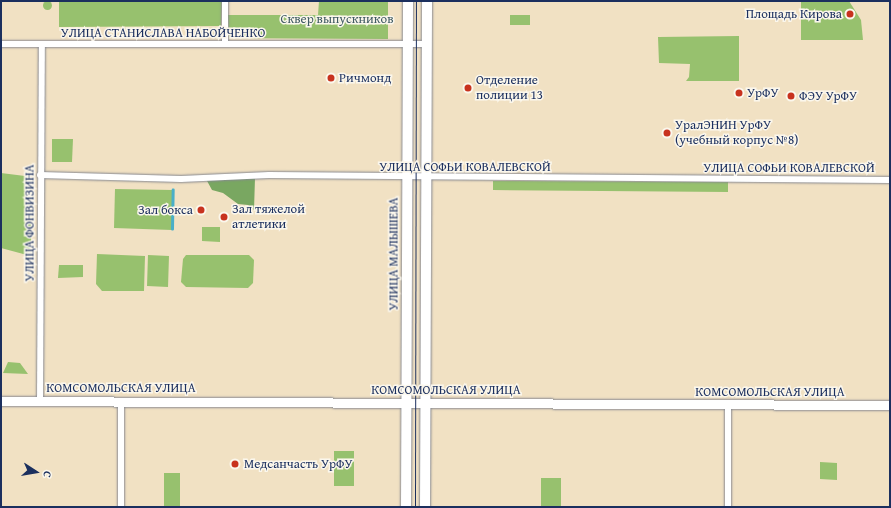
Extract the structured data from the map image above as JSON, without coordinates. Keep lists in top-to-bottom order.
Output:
{
  "streets": {
    "main road": ["УЛИЦА МАЛЫШЕВА", "КОМСОМОЛЬСКАЯ УЛИЦА"],
    "street": ["УЛИЦА СТАНИСЛАВА НАБОЙЧЕНКО", "УЛИЦА СОФЬИ КОВАЛЕВСКОЙ", "УЛИЦА ФОНВИЗИНА"]
  },
  "crossings": [
    ["УЛИЦА СТАНИСЛАВА НАБОЙЧЕНКО", "УЛИЦА ФОНВИЗИНА"],
    ["УЛИЦА СТАНИСЛАВА НАБОЙЧЕНКО", "УЛИЦА МАЛЫШЕВА"],
    ["УЛИЦА СОФЬИ КОВАЛЕВСКОЙ", "УЛИЦА ФОНВИЗИНА"],
    ["УЛИЦА СОФЬИ КОВАЛЕВСКОЙ", "УЛИЦА МАЛЫШЕВА"],
    ["УЛИЦА ФОНВИЗИНА", "КОМСОМОЛЬСКАЯ УЛИЦА"],
    ["УЛИЦА МАЛЫШЕВА", "КОМСОМОЛЬСКАЯ УЛИЦА"]
  ],
  "parks": ["Сквер выпускников"],
  "places": [
    "Площадь Кирова",
    "Ричмонд",
    "Отделение полиции 13",
    "УрФУ",
    "ФЭУ УрФУ",
    "УралЭНИН УрФУ (учебный корпус №8)",
    "Зал бокса",
    "Зал тяжелой атлетики",
    "Медсанчасть УрФУ"
  ],
  "north": "right"
}
